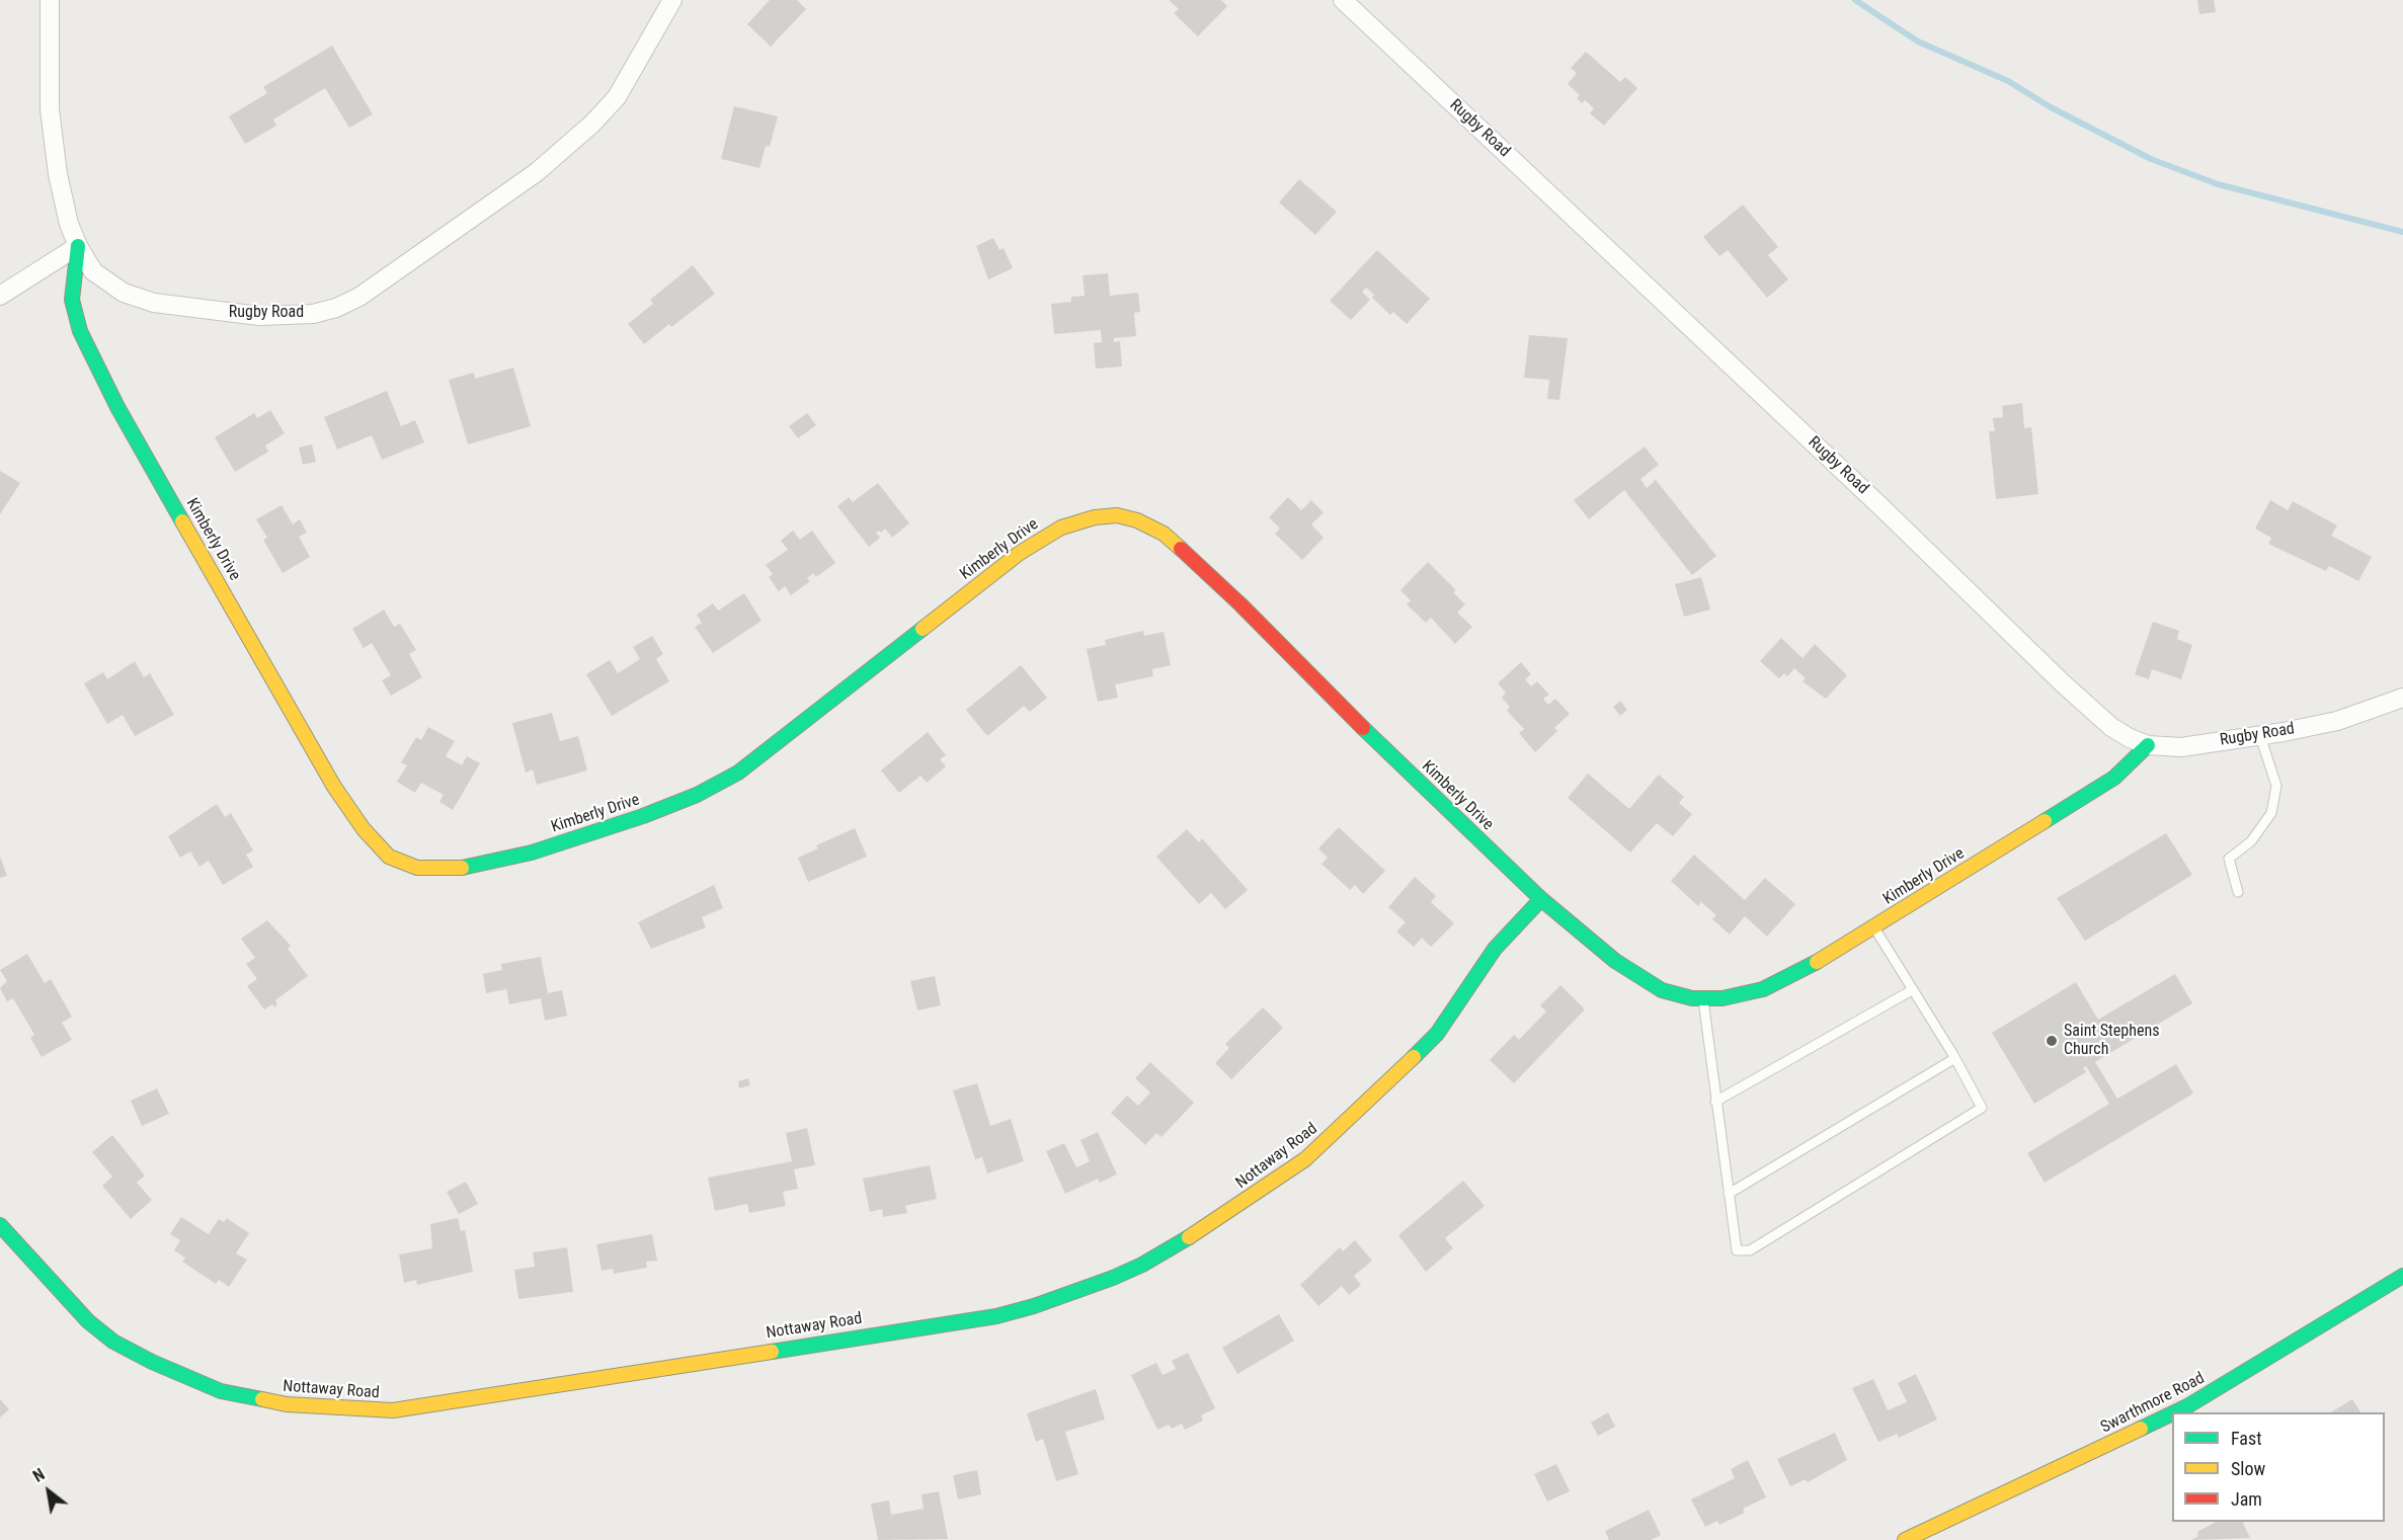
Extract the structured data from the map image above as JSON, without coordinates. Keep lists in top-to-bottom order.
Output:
{
  "streets": {
    "street": [
      "Rugby Road",
      "Kimberly Drive",
      "Nottaway Road",
      "Swarthmore Road"
    ]
  },
  "crossings": [
    ["Rugby Road", "Kimberly Drive"],
    ["Kimberly Drive", "Nottaway Road"]
  ],
  "places": ["Saint Stephens Church"],
  "legend": ["Fast", "Slow", "Jam"],
  "north": "top left"
}
